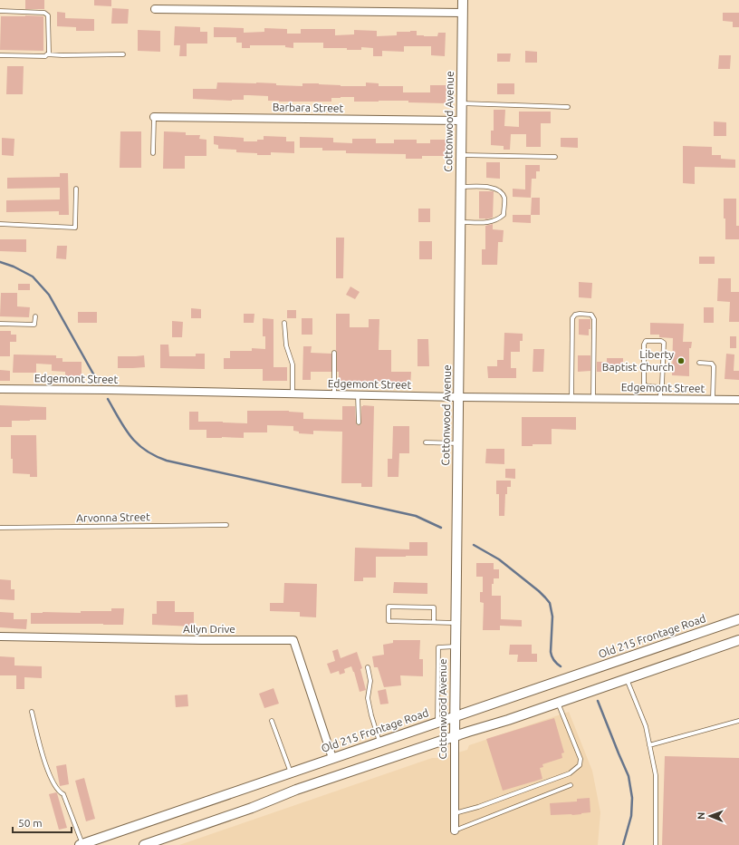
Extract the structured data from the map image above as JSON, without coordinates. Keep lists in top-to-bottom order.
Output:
{
  "streets": {
    "street": [
      "Barbara Street",
      "Cottonwood Avenue",
      "Edgemont Street",
      "Allyn Drive",
      "Old 215 Frontage Road"
    ],
    "lane": ["Arvonna Street"]
  },
  "crossings": [
    ["Barbara Street", "Cottonwood Avenue"],
    ["Cottonwood Avenue", "Edgemont Street"],
    ["Cottonwood Avenue", "Old 215 Frontage Road"],
    ["Allyn Drive", "Old 215 Frontage Road"]
  ],
  "places": ["Liberty Baptist Church"],
  "scale_bar": "50 m",
  "north": "left"
}
